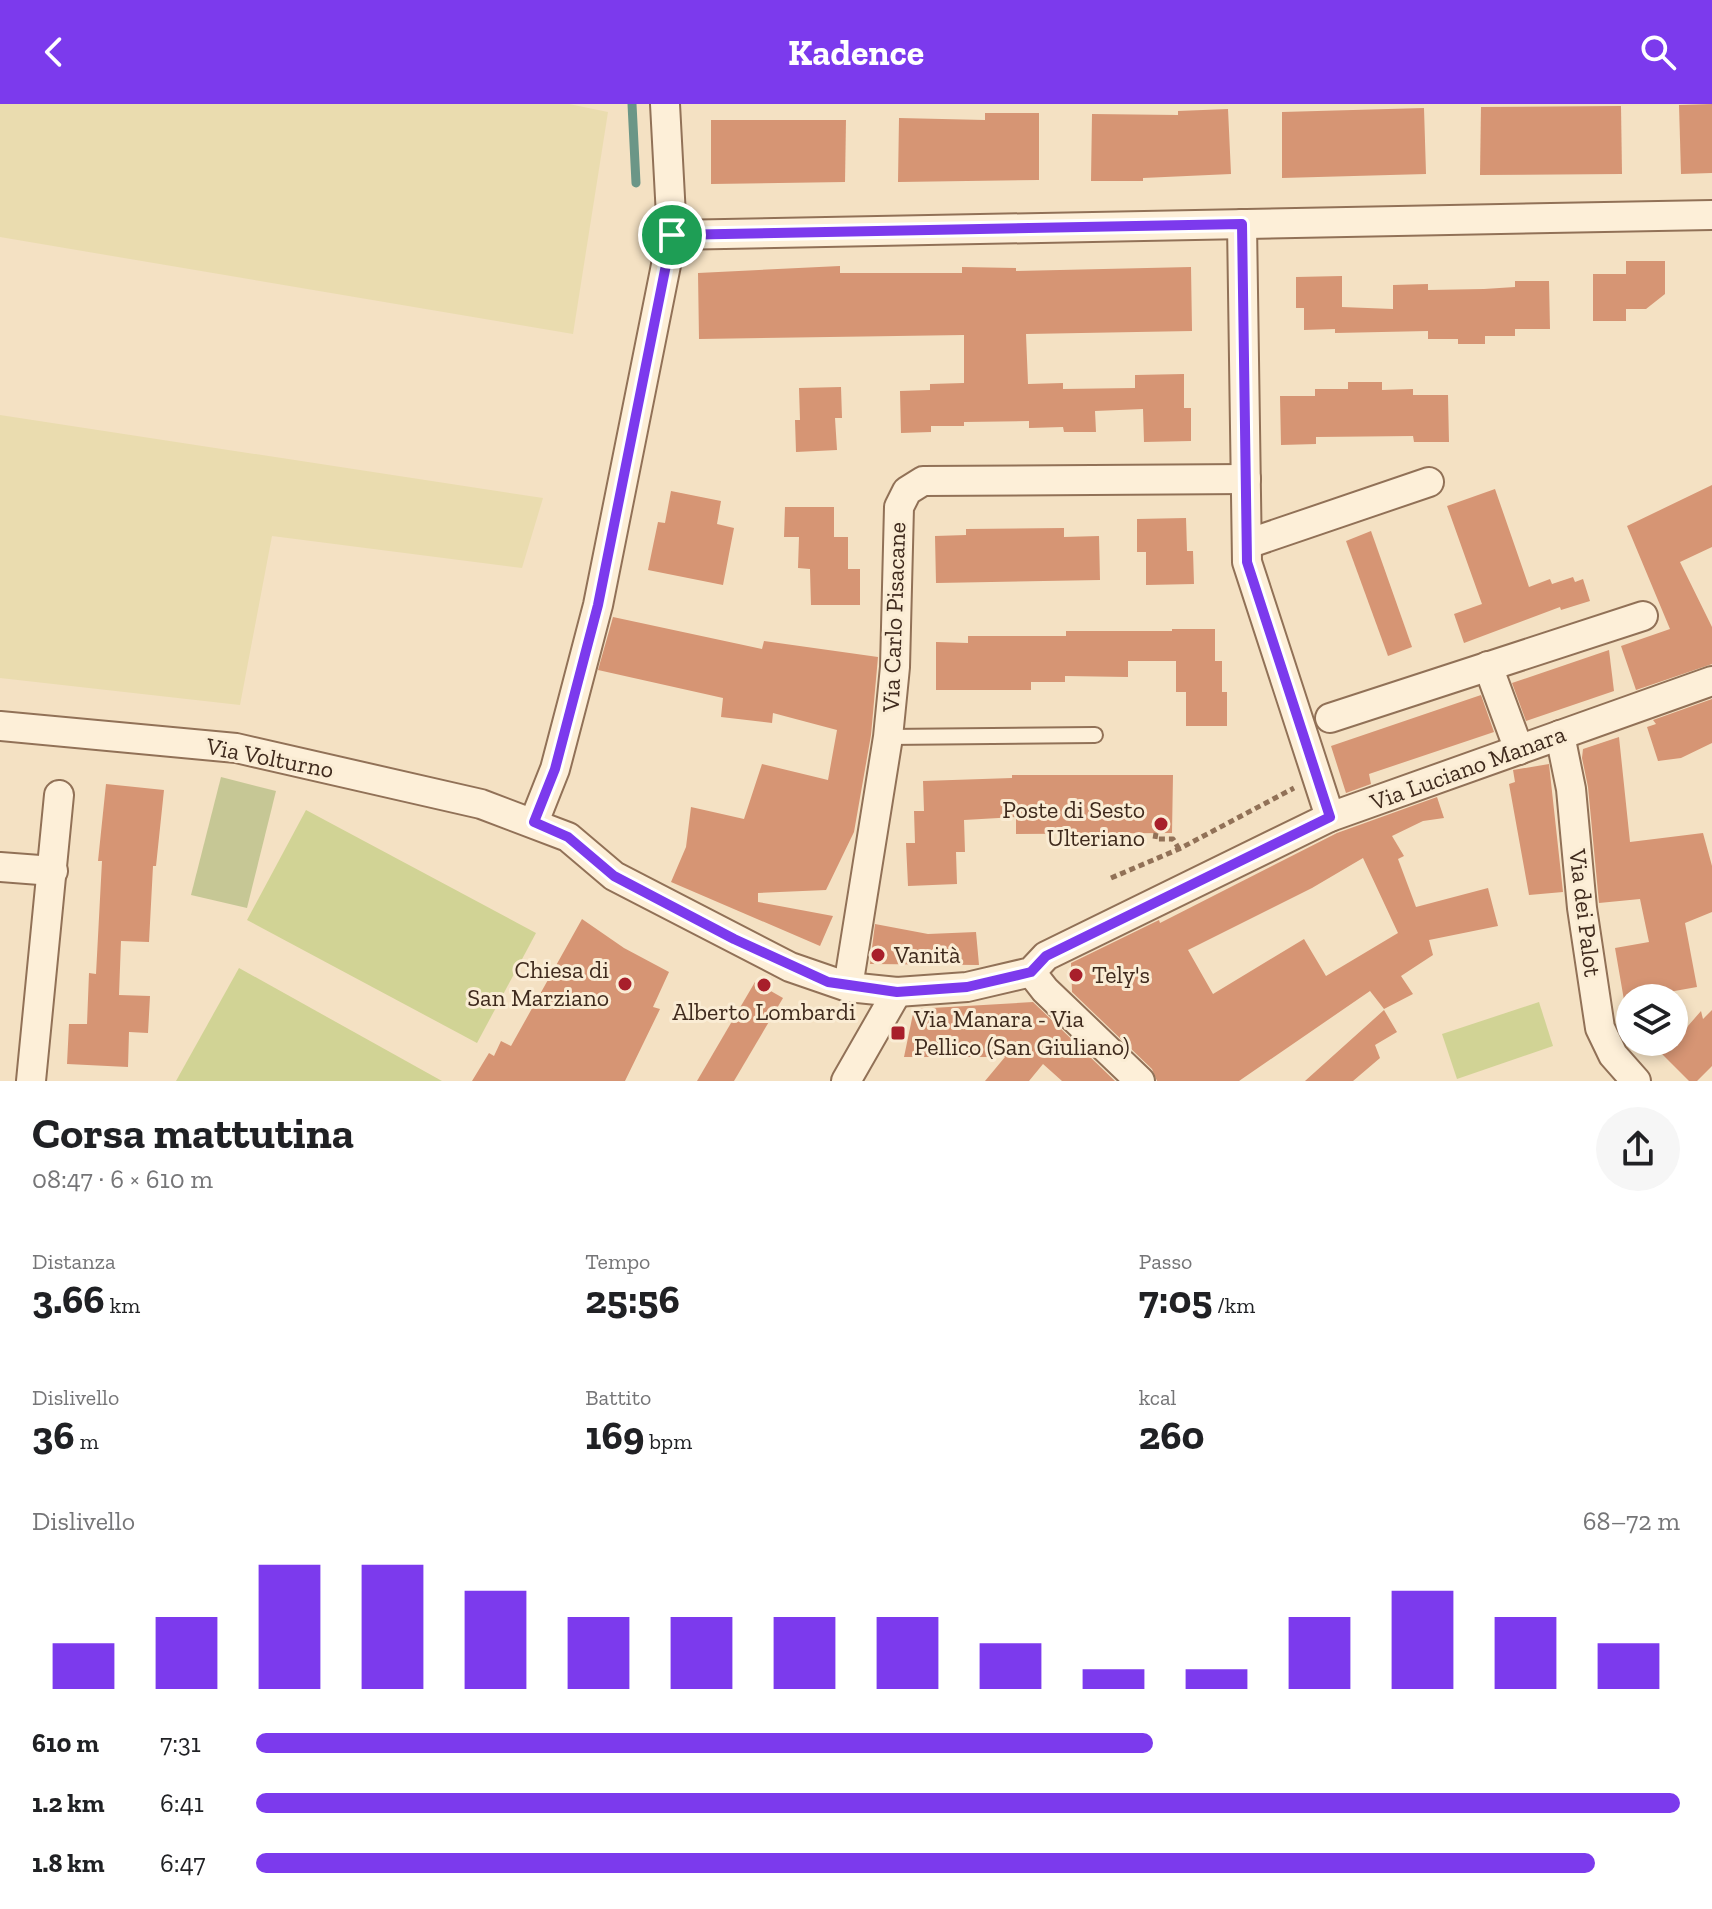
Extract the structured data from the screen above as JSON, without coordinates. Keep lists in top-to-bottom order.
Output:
{
  "streets": {
    "street": [
      "Via Carlo Pisacane",
      "Via Volturno",
      "Via Luciano Manara",
      "Via dei Palot"
    ]
  },
  "crossings": [
    ["Via Carlo Pisacane", "Via Luciano Manara"],
    ["Via Volturno", "Via Luciano Manara"],
    ["Via Luciano Manara", "Via dei Palot"]
  ],
  "places": {
    "other": [
      "Poste di Sesto Ulteriano",
      "Vanità",
      "Tely's",
      "Chiesa di San Marziano",
      "Alberto Lombardi"
    ],
    "transit": ["Via Manara - Via Pellico (San Giuliano)"]
  },
  "page": {
    "header": "Kadence",
    "heading": ["Corsa mattutina", "08:47 · 6 × 610 m"],
    "stats": [
      ["Distanza", "3.66 km"],
      ["Tempo", "25:56"],
      ["Passo", "7:05 /km"],
      ["Dislivello", "36 m"],
      ["Battito", "169 bpm"],
      ["kcal", "260"]
    ],
    "chart": ["Dislivello", "68–72 m"],
    "list": [
      {
        "name": "610 m",
        "note": "7:31"
      },
      {
        "name": "1.2 km",
        "note": "6:41"
      },
      {
        "name": "1.8 km",
        "note": "6:47"
      }
    ]
  }
}
